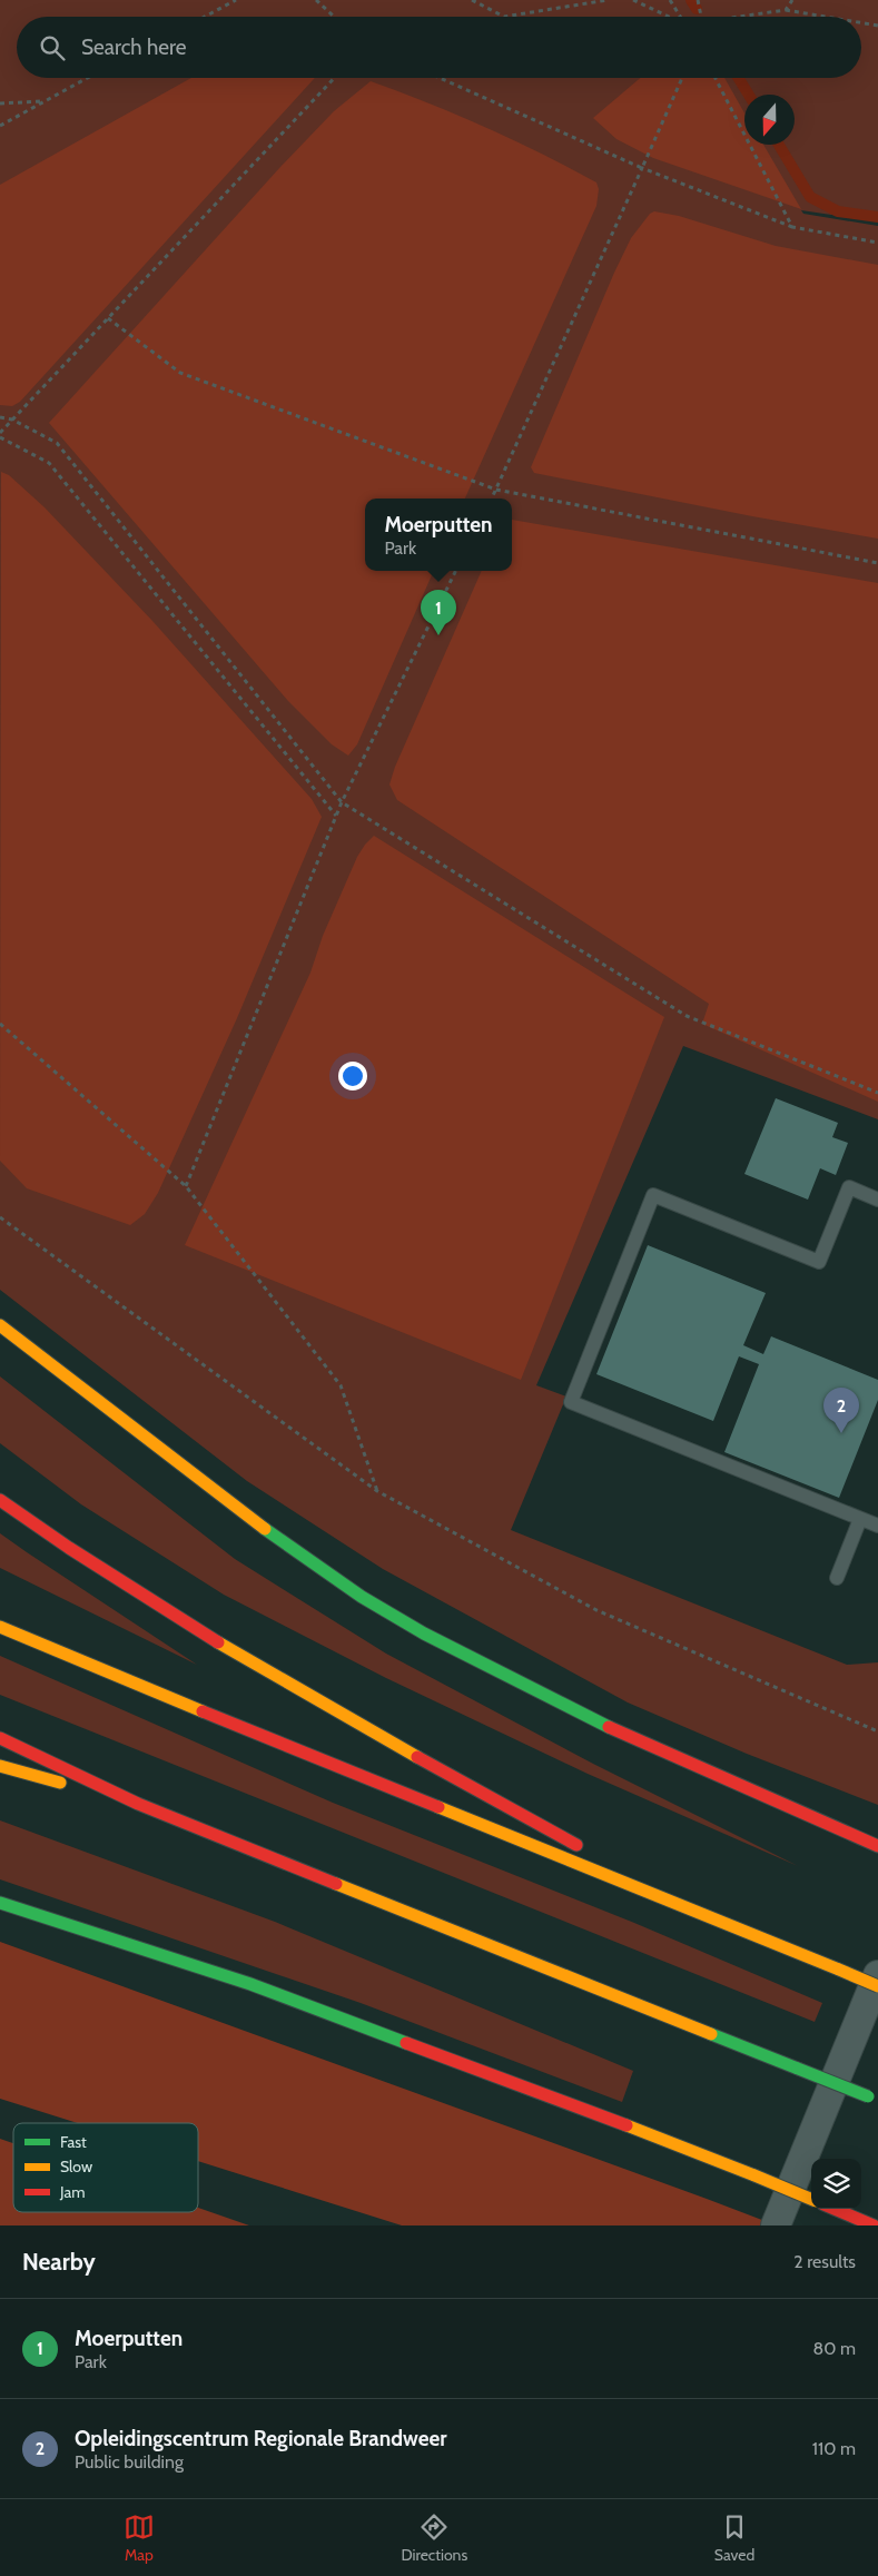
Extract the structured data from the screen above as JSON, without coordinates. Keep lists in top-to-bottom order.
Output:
{
  "legend": ["Fast", "Slow", "Jam"],
  "north": "bottom",
  "page": {
    "search": "Search here",
    "popup": ["Moerputten", "Park"],
    "pins": ["1", "2"],
    "heading": ["Nearby", "2 results"],
    "list": [
      {
        "mark": "1",
        "name": "Moerputten",
        "note": "Park",
        "value": "80 m"
      },
      {
        "mark": "2",
        "name": "Opleidingscentrum Regionale Brandweer",
        "note": "Public building",
        "value": "110 m"
      }
    ],
    "nav": ["Map", "Directions", "Saved"]
  }
}
